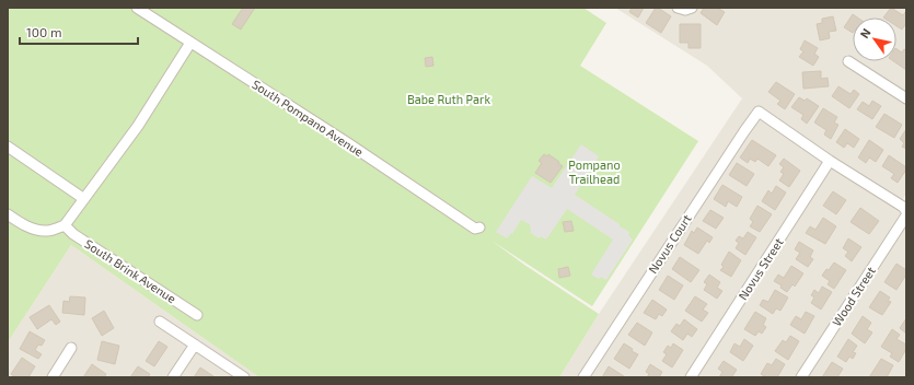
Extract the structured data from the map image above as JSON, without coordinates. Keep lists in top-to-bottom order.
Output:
{
  "streets": {
    "street": [
      "South Pompano Avenue",
      "Novus Court",
      "Novus Street",
      "South Brink Avenue",
      "Wood Street"
    ]
  },
  "crossings": [
    ["Novus Court", "Novus Street"]
  ],
  "parks": ["Babe Ruth Park", "Pompano Trailhead"],
  "scale_bar": "100 m",
  "north": "top left"
}
